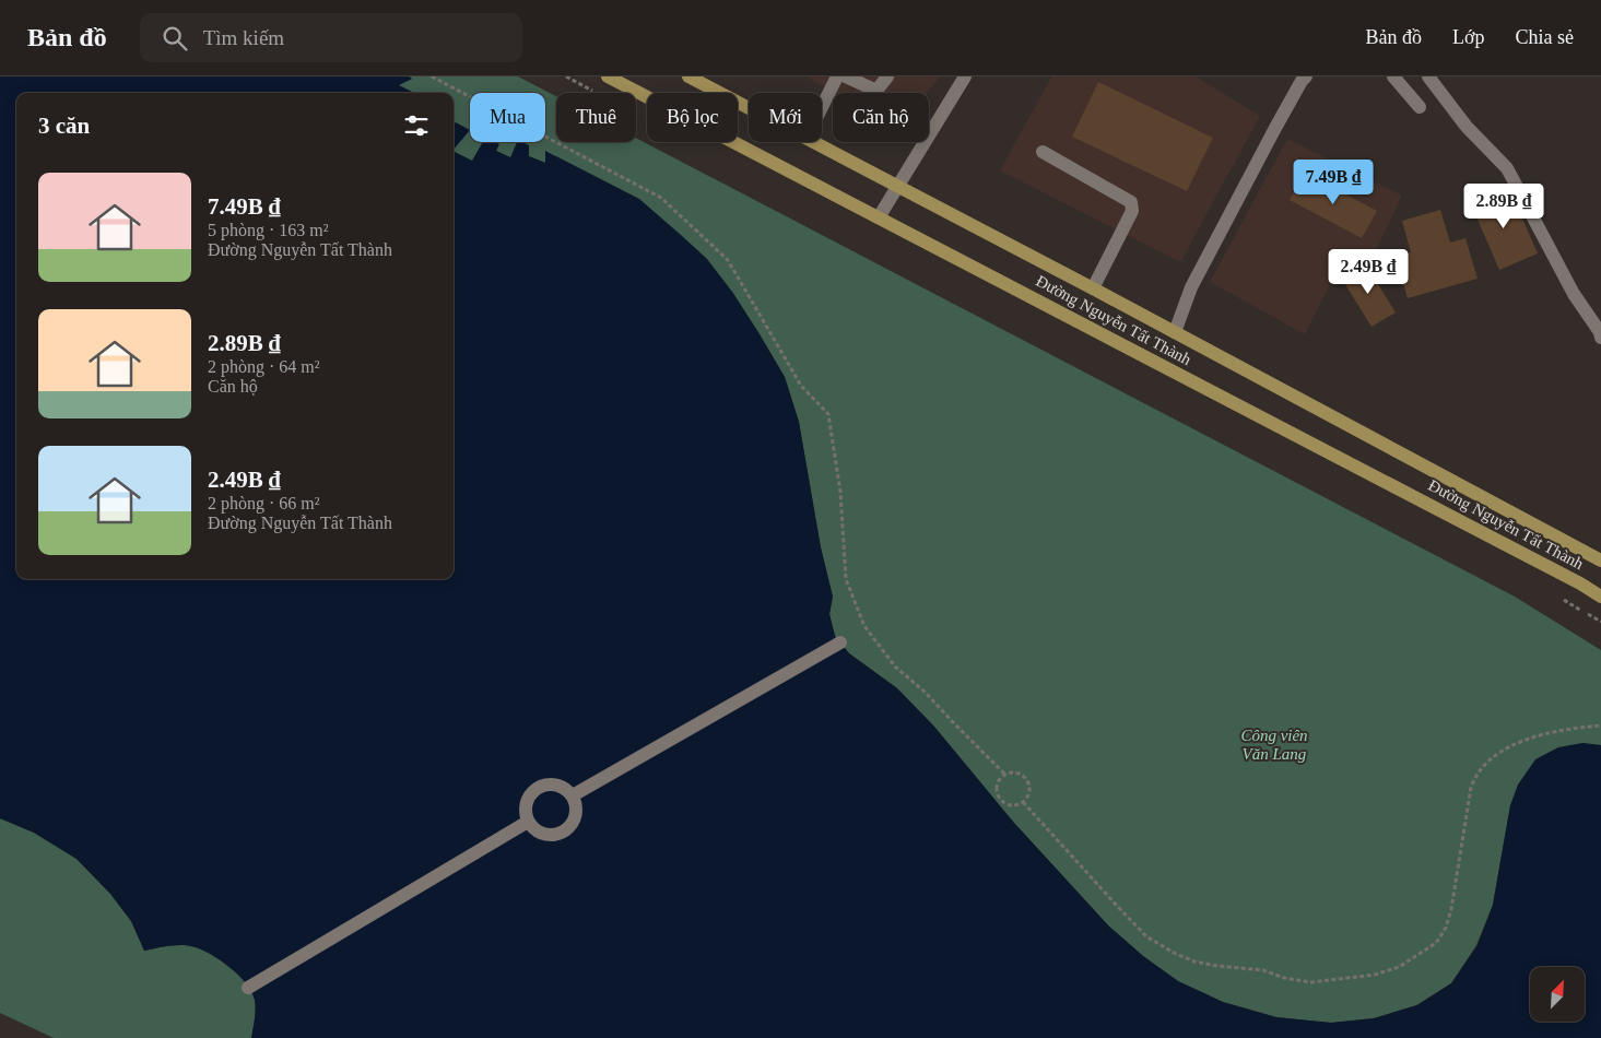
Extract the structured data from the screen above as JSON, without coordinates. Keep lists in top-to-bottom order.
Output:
{
  "streets": {
    "main road": ["Đường Nguyễn Tất Thành"]
  },
  "parks": ["Công viên Văn Lang"],
  "north": "top right",
  "page": {
    "header": "Bản đồ",
    "search": "Tìm kiếm",
    "nav": ["Bản đồ", "Lớp", "Chia sẻ"],
    "chip": [
      "Mua",
      "Thuê",
      "Bộ lọc",
      "Mới",
      "Căn hộ"
    ],
    "heading": "3 căn",
    "list": [
      {
        "name": "7.49B ₫",
        "note": "5 phòng · 163 m² · Đường Nguyễn Tất Thành"
      },
      {
        "name": "2.89B ₫",
        "note": "2 phòng · 64 m² · Căn hộ"
      },
      {
        "name": "2.49B ₫",
        "note": "2 phòng · 66 m² · Đường Nguyễn Tất Thành"
      }
    ],
    "price": ["7.49B ₫", "2.89B ₫", "2.49B ₫"]
  }
}
